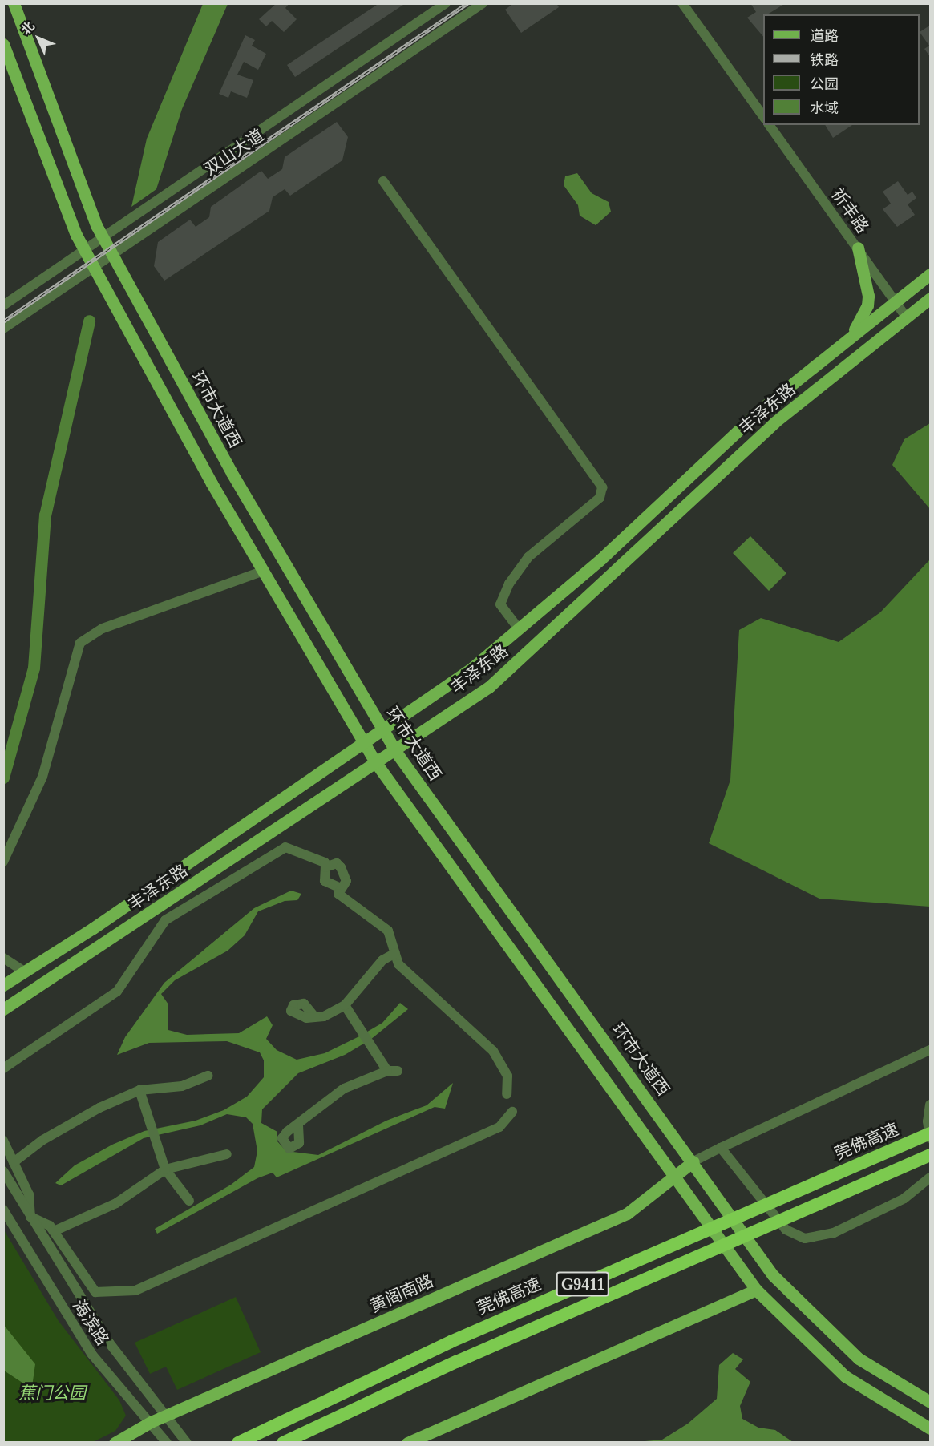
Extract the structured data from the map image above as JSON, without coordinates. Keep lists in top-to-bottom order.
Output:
{
  "streets": {
    "highway": ["莞佛高速", "G9411"],
    "main road": ["丰泽东路", "环市大道西", "黄阁南路"],
    "street": ["双山大道", "祈丰路", "海滨路"]
  },
  "crossings": [
    ["双山大道", "环市大道西"],
    ["祈丰路", "丰泽东路"],
    ["丰泽东路", "环市大道西"],
    ["环市大道西", "黄阁南路"],
    ["黄阁南路", "海滨路"]
  ],
  "parks": ["蕉门公园"],
  "legend": [
    "道路",
    "铁路",
    "公园",
    "水域"
  ],
  "north": "top left"
}
